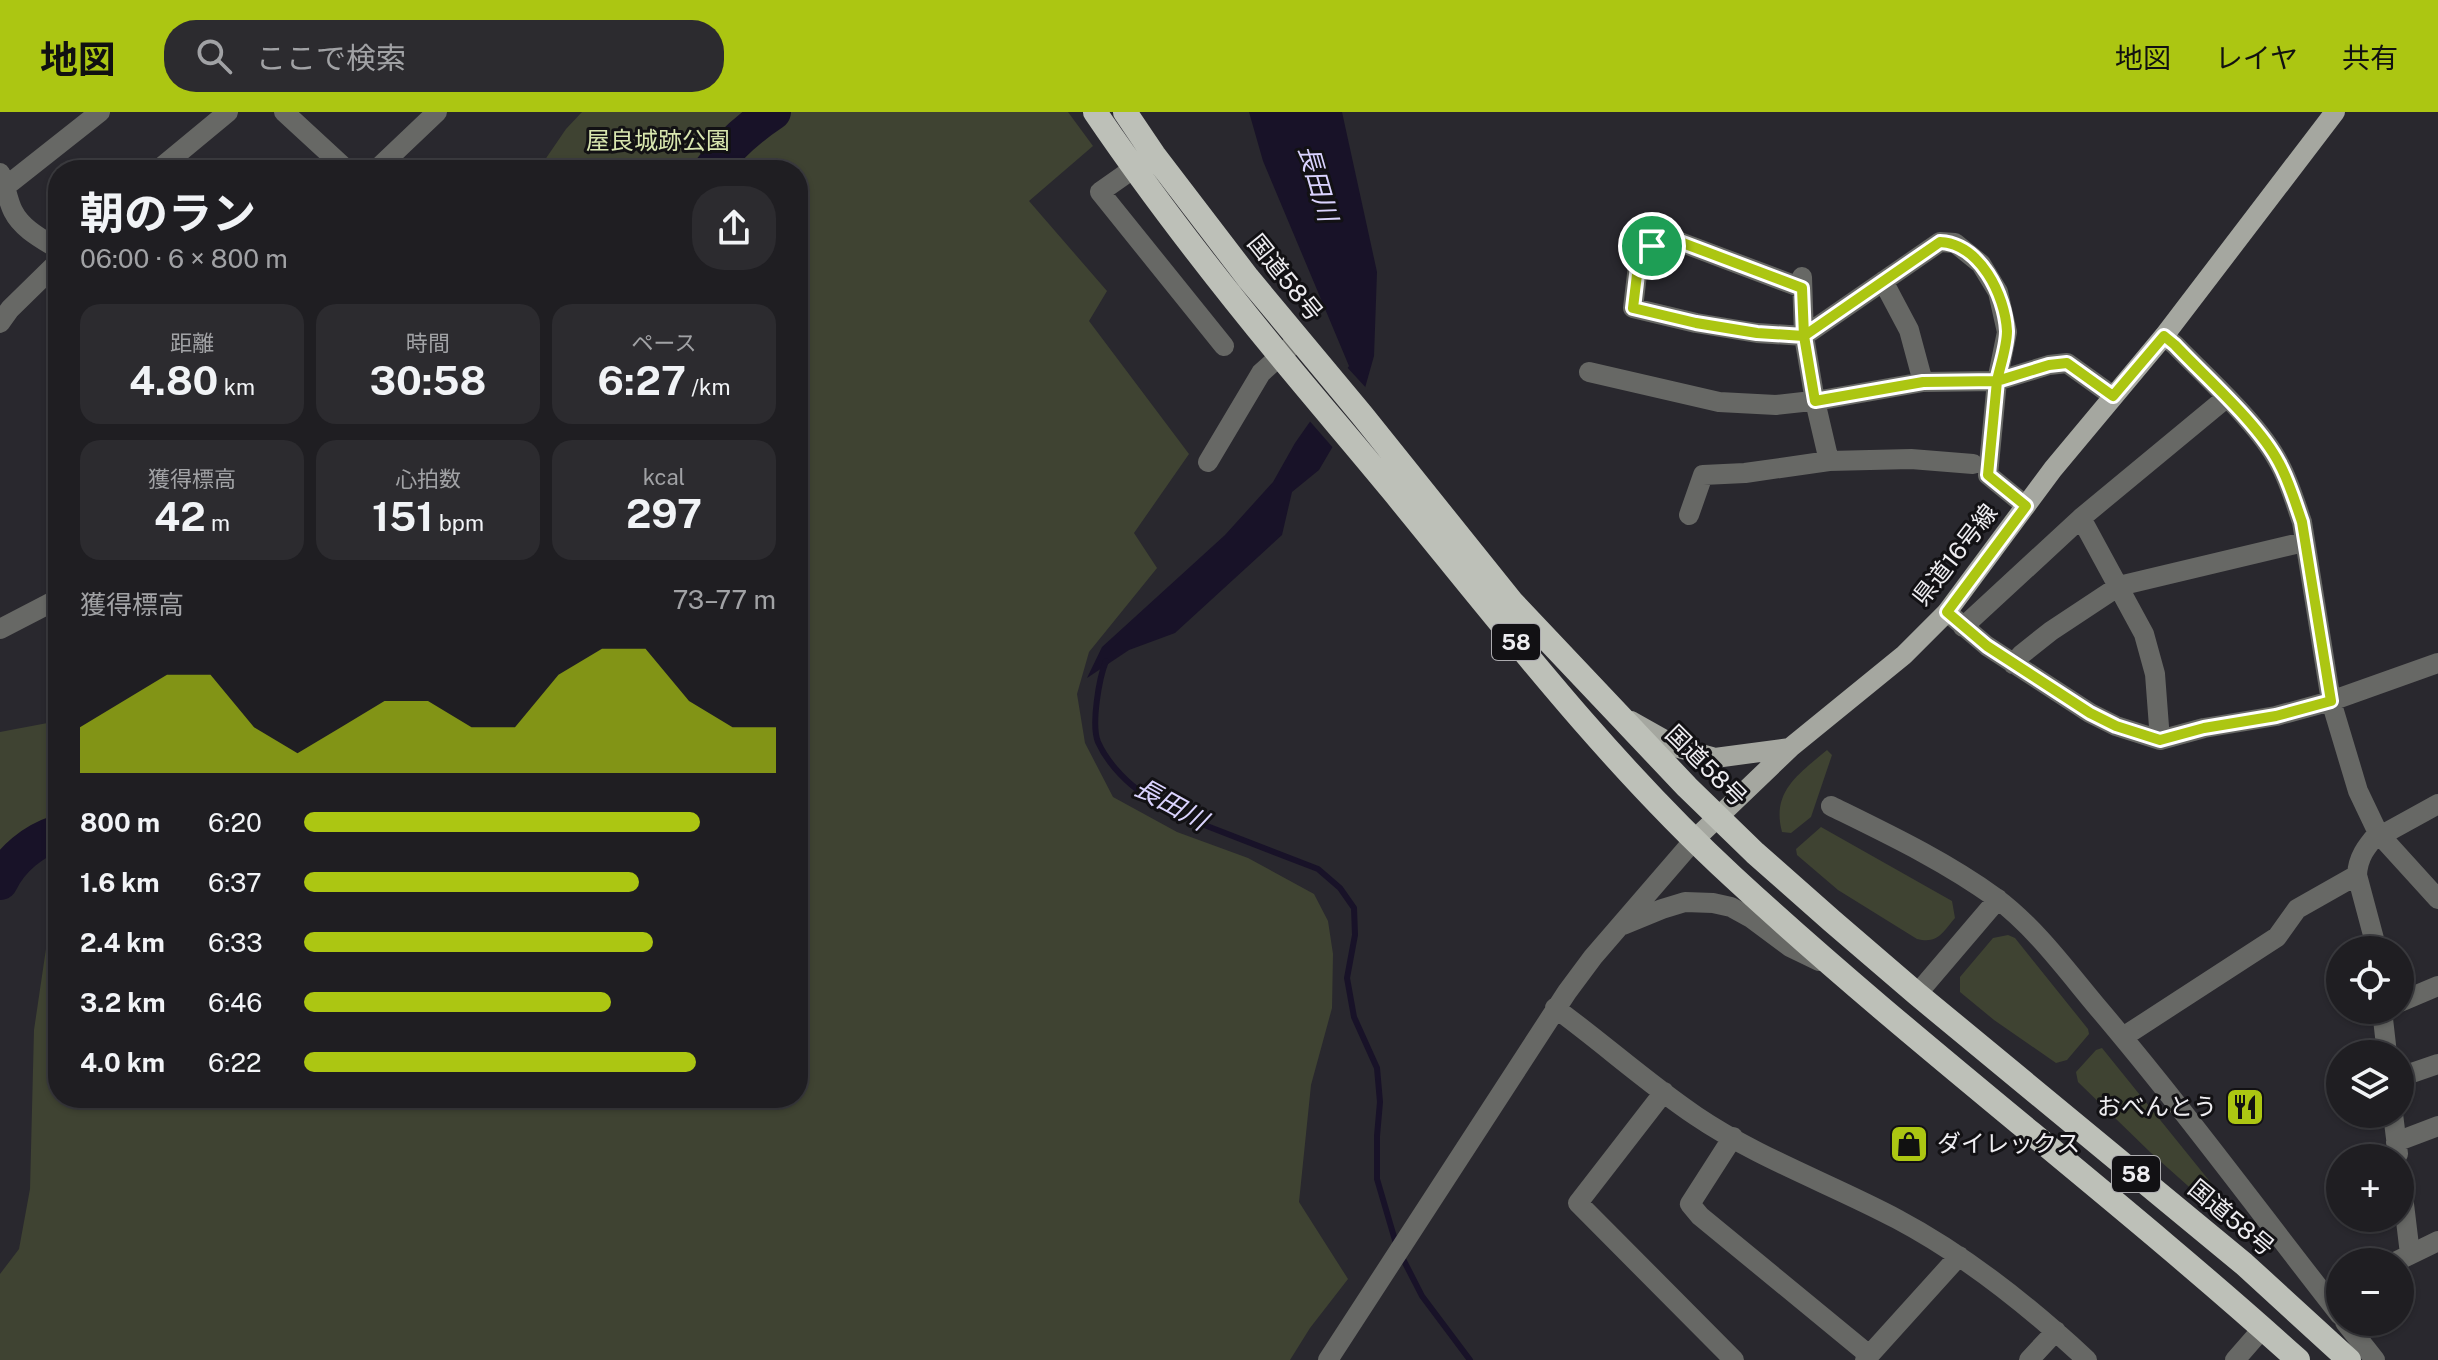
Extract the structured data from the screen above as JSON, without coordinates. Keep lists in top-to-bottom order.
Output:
{
  "streets": {
    "highway": ["国道58号", "58"],
    "main road": ["県道16号線"]
  },
  "crossings": [
    ["国道58号", "県道16号線"],
    ["県道16号線", "58"]
  ],
  "water": ["長田川"],
  "parks": ["屋良城跡公園"],
  "places": {
    "restaurant": ["おべんとう"],
    "shop": ["ダイレックス"]
  },
  "page": {
    "header": "地図",
    "search": "ここで検索",
    "nav": ["地図", "レイヤ", "共有"],
    "heading": ["朝のラン", "06:00 · 6 × 800 m"],
    "stats": [
      ["距離", "4.80 km"],
      ["時間", "30:58"],
      ["ペース", "6:27 /km"],
      ["獲得標高", "42 m"],
      ["心拍数", "151 bpm"],
      ["kcal", "297"]
    ],
    "chart": ["獲得標高", "73–77 m"],
    "list": [
      {
        "name": "800 m",
        "note": "6:20"
      },
      {
        "name": "1.6 km",
        "note": "6:37"
      },
      {
        "name": "2.4 km",
        "note": "6:33"
      },
      {
        "name": "3.2 km",
        "note": "6:46"
      },
      {
        "name": "4.0 km",
        "note": "6:22"
      }
    ],
    "map_buttons": ["+", "−"]
  }
}
